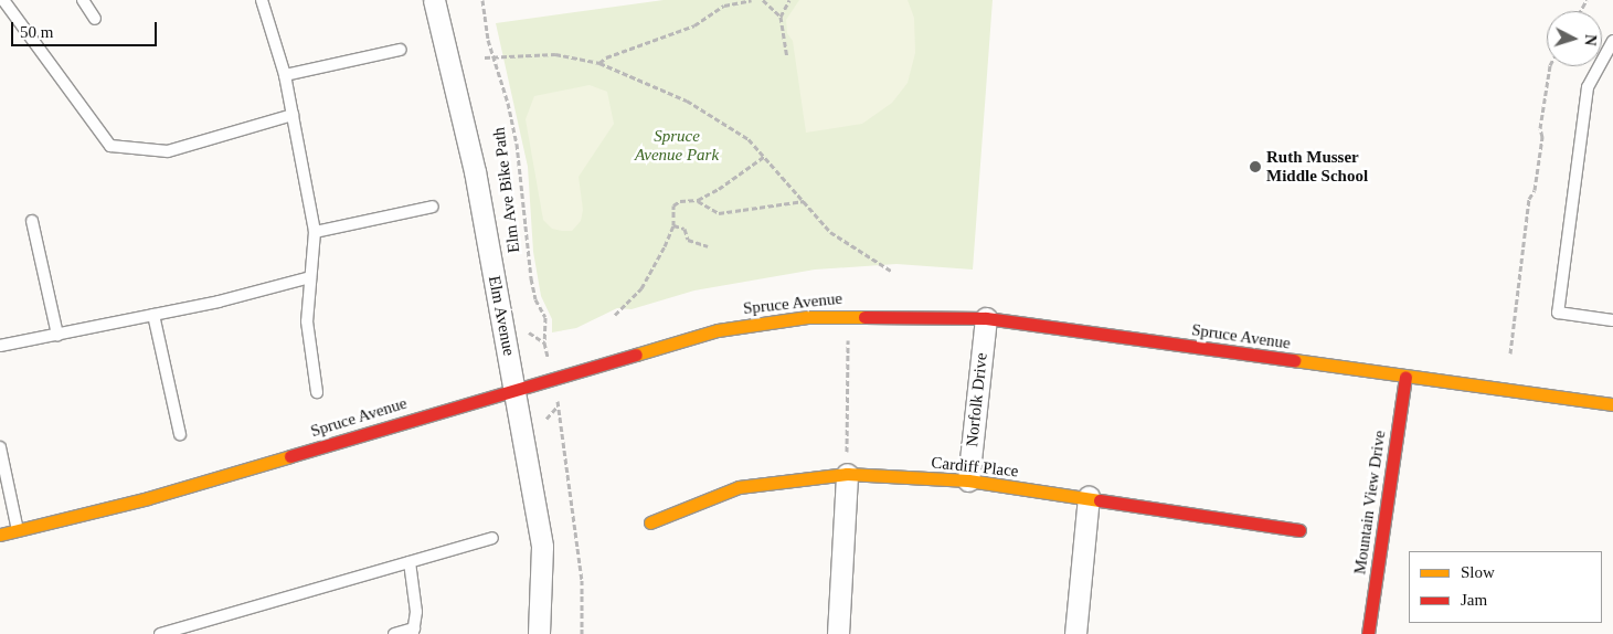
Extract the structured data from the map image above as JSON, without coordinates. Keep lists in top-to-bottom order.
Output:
{
  "streets": {
    "street": [
      "Spruce Avenue",
      "Elm Avenue",
      "Norfolk Drive",
      "Cardiff Place",
      "Mountain View Drive"
    ],
    "path": ["Elm Ave Bike Path"]
  },
  "crossings": [
    ["Spruce Avenue", "Elm Avenue"],
    ["Spruce Avenue", "Norfolk Drive"],
    ["Spruce Avenue", "Mountain View Drive"],
    ["Norfolk Drive", "Cardiff Place"]
  ],
  "parks": ["Spruce Avenue Park"],
  "places": ["Ruth Musser Middle School"],
  "legend": ["Slow", "Jam"],
  "scale_bar": "50 m",
  "north": "right"
}
